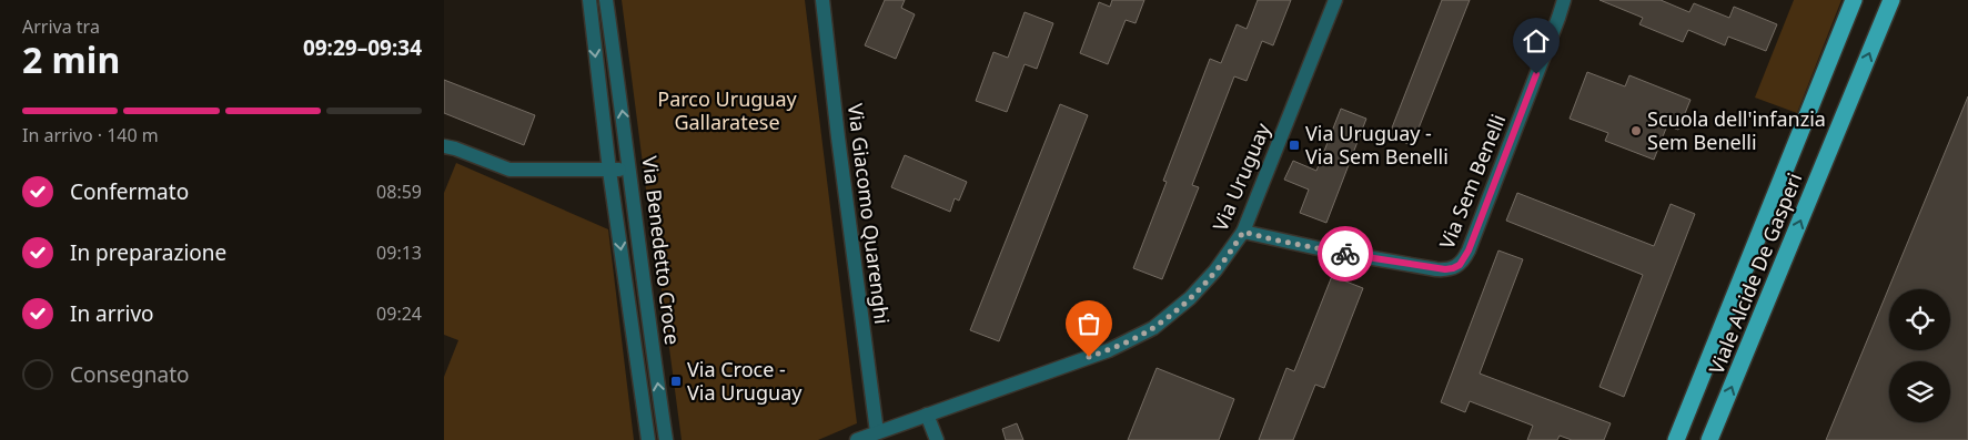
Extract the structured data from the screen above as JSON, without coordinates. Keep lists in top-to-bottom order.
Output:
{
  "streets": {
    "main road": ["Viale Alcide De Gasperi"],
    "street": [
      "Via Uruguay",
      "Via Sem Benelli",
      "Via Giacomo Quarenghi",
      "Via Benedetto Croce"
    ]
  },
  "crossings": [
    ["Via Uruguay", "Via Sem Benelli"],
    ["Via Uruguay", "Via Giacomo Quarenghi"]
  ],
  "parks": ["Parco Uruguay Gallaratese"],
  "places": {
    "other": ["Scuola dell'infanzia Sem Benelli"],
    "transit": ["Via Uruguay - Via Sem Benelli", "Via Croce - Via Uruguay"]
  },
  "page": {
    "heading": ["2 min", "Arriva tra", "09:29–09:34"],
    "bar": "In arrivo · 140 m",
    "list": [
      ["Confermato", "08:59"],
      ["In preparazione", "09:13"],
      ["In arrivo", "09:24"],
      "Consegnato"
    ]
  }
}
